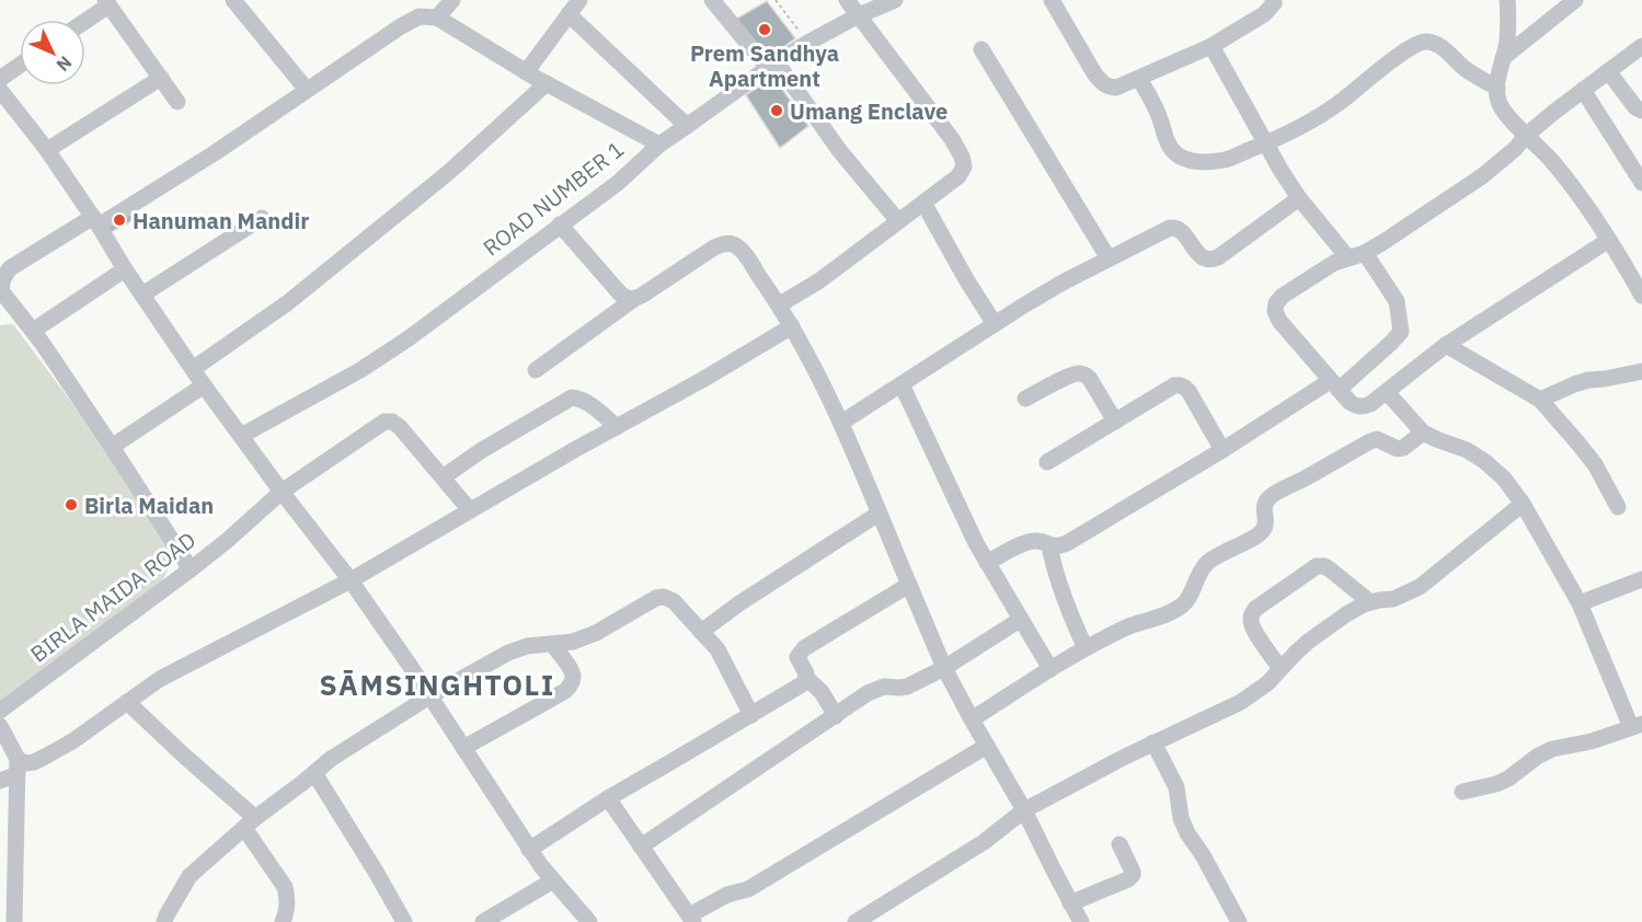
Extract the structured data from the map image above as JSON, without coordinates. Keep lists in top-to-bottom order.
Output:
{
  "streets": {
    "street": ["ROAD NUMBER 1", "BIRLA MAIDA ROAD"]
  },
  "districts": ["SĀMSINGHTOLI"],
  "places": [
    "Prem Sandhya Apartment",
    "Umang Enclave",
    "Hanuman Mandir",
    "Birla Maidan"
  ],
  "north": "bottom right"
}
